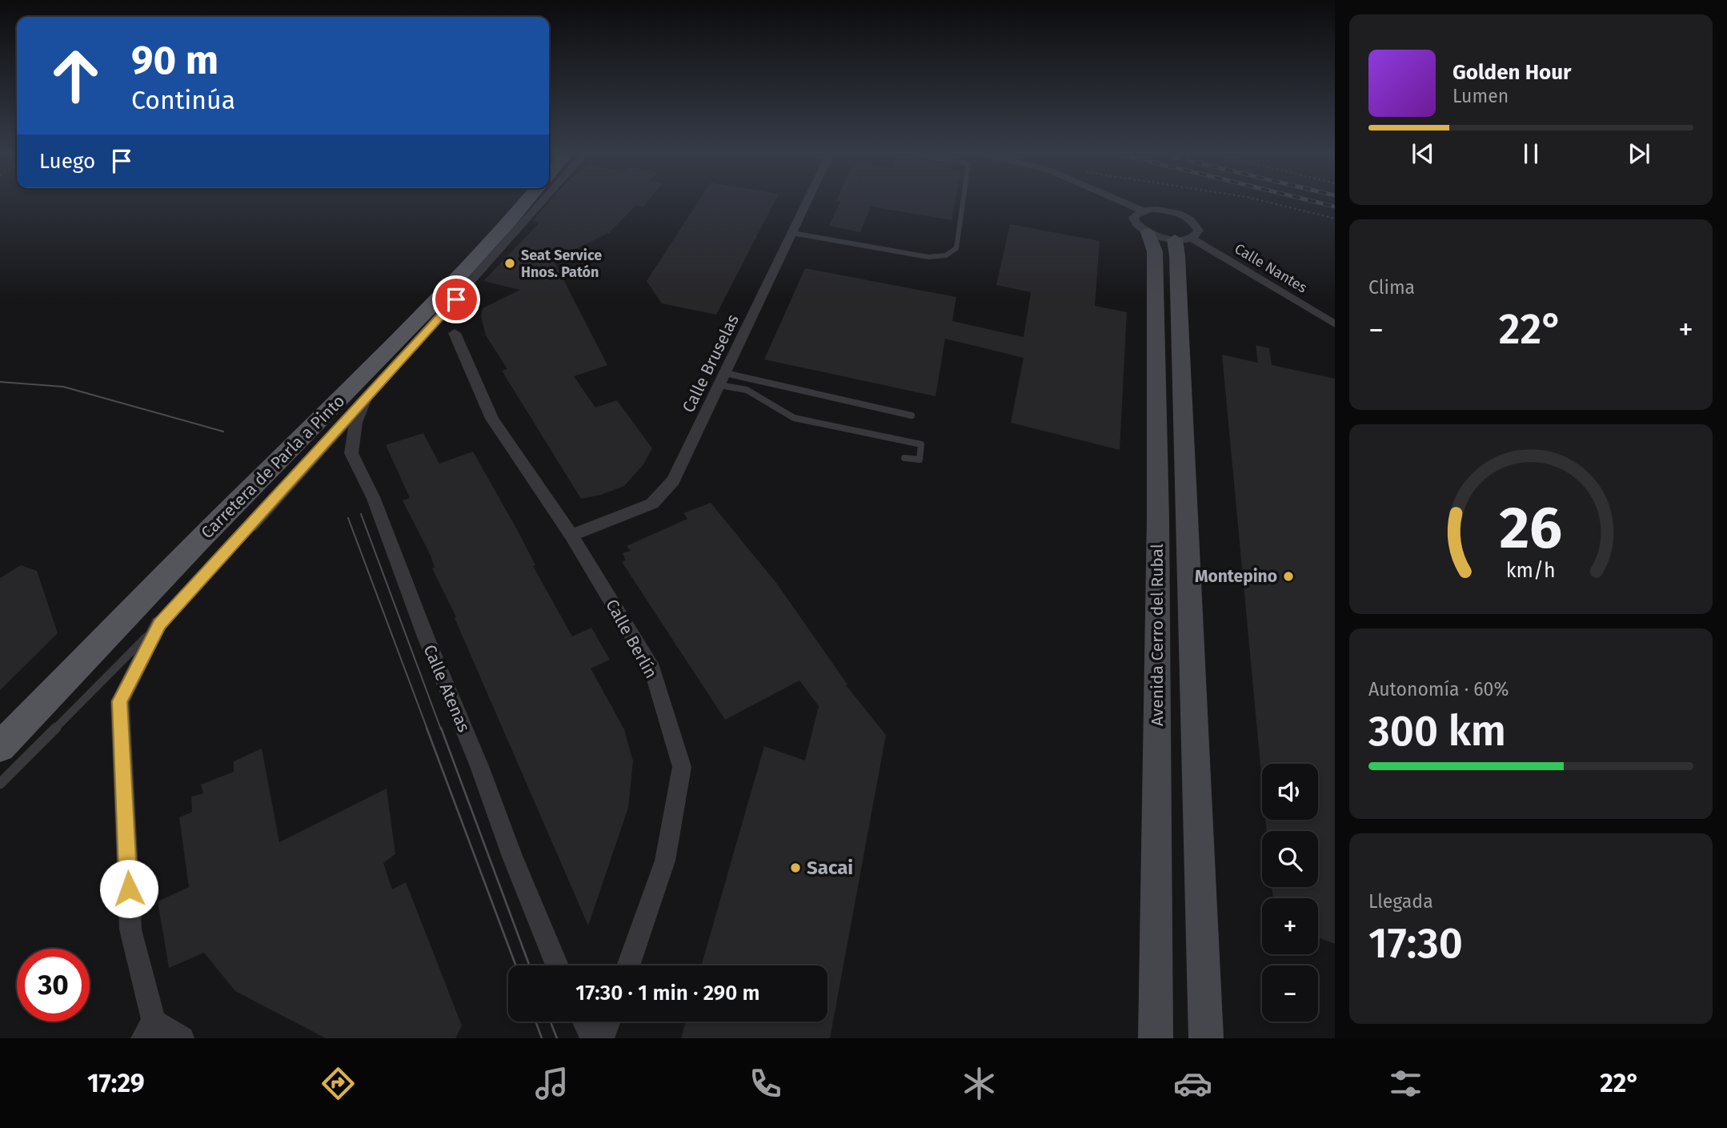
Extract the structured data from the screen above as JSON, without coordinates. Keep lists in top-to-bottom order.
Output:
{
  "streets": {
    "main road": ["Carretera de Parla a Pinto"],
    "street": [
      "Calle Nantes",
      "Calle Bruselas",
      "Avenida Cerro del Rubal",
      "Calle Berlín",
      "Calle Atenas"
    ]
  },
  "crossings": [
    ["Calle Nantes", "Avenida Cerro del Rubal"],
    ["Calle Bruselas", "Calle Berlín"]
  ],
  "places": ["Seat Service Hnos. Patón", "Montepino", "Sacai"],
  "page": {
    "turn": ["90 m", "Continúa"],
    "song": ["Golden Hour", "Lumen"],
    "then": "Luego",
    "tile": [
      "Clima",
      ["Autonomía · 60%", "300 km"],
      ["Llegada", "17:30"]
    ],
    "heat": ["−", "22°", "+"],
    "map_buttons": ["+", "−"],
    "limit": "30",
    "trip": "17:30 · 1 min · 290 m",
    "tabs": ["17:29", "22°"],
    "gauge": ["26", "km/h"]
  }
}
